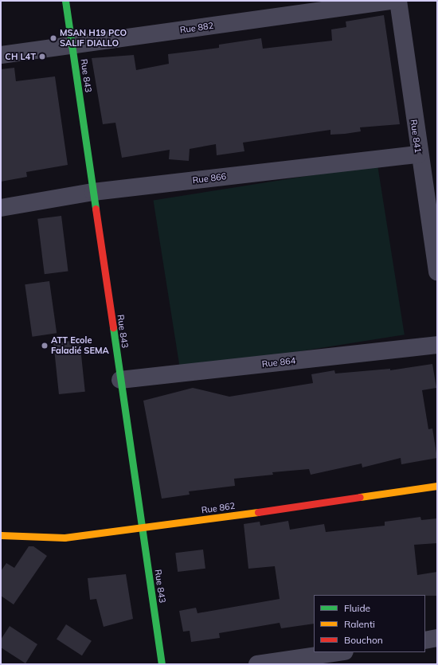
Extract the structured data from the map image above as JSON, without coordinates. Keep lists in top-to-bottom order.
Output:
{
  "streets": {
    "street": [
      "Rue 882",
      "Rue 843",
      "Rue 841",
      "Rue 866",
      "Rue 864",
      "Rue 862"
    ]
  },
  "crossings": [
    ["Rue 882", "Rue 843"],
    ["Rue 843", "Rue 866"],
    ["Rue 843", "Rue 864"],
    ["Rue 843", "Rue 862"],
    ["Rue 841", "Rue 866"]
  ],
  "places": ["MSAN H19 PCO SALIF DIALLO", "CH L4T", "ATT Ecole Faladié SEMA"],
  "legend": ["Fluide", "Ralenti", "Bouchon"]
}
